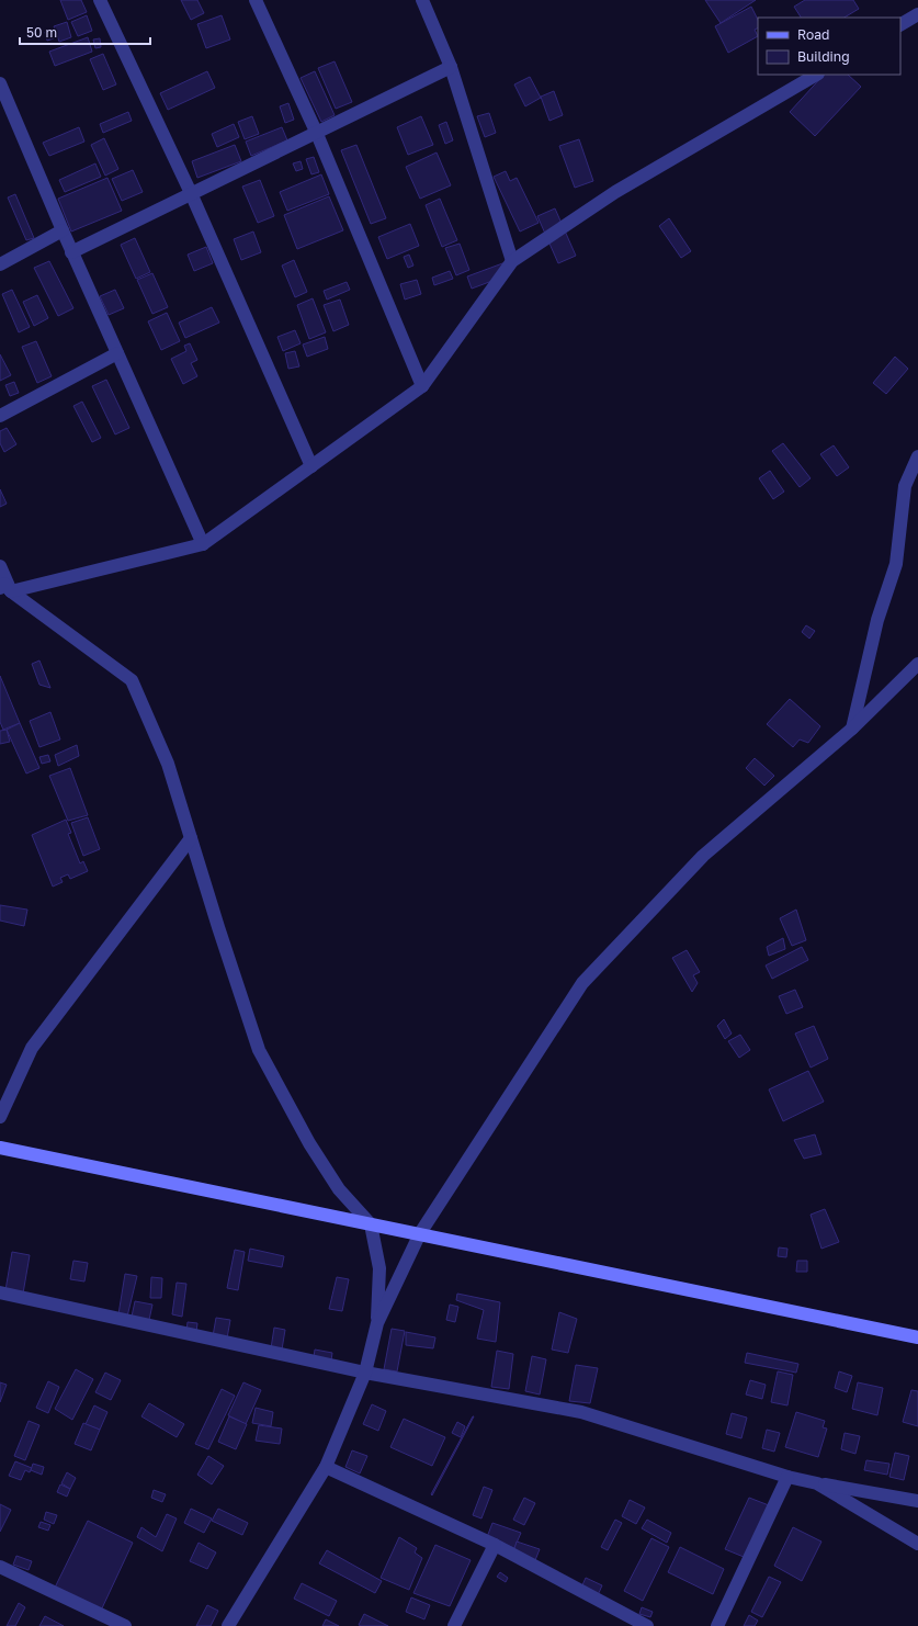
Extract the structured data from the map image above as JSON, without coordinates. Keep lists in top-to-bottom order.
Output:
{
  "legend": ["Road", "Building"],
  "scale_bar": "50 m"
}
